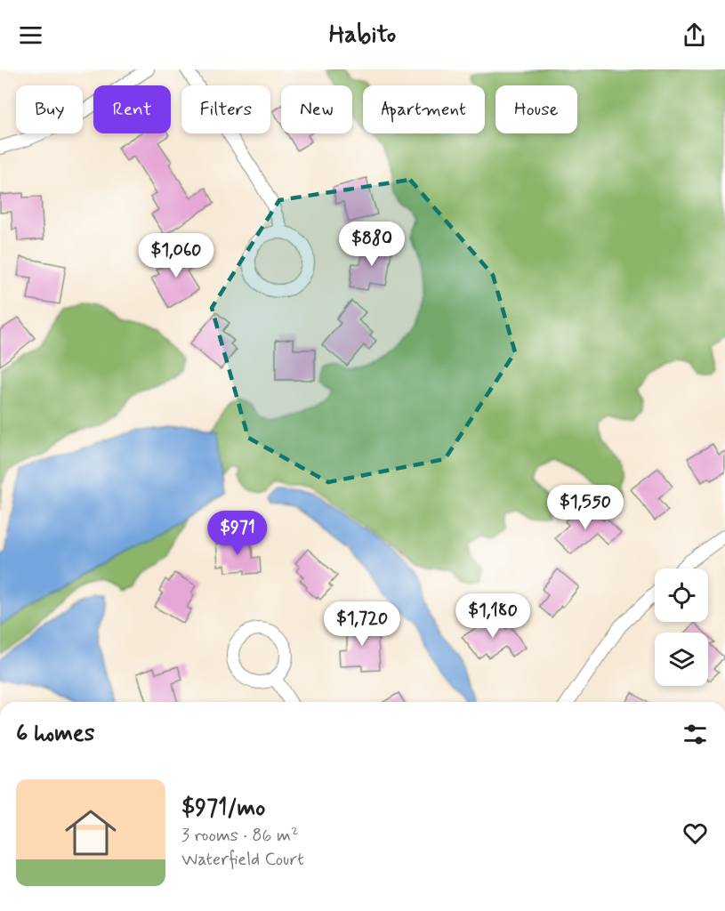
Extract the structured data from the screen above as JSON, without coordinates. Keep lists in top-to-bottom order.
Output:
{
  "page": {
    "header": "Habito",
    "chip": [
      "Buy",
      "Rent",
      "Filters",
      "New",
      "Apartment",
      "House"
    ],
    "price": [
      "$880",
      "$1,060",
      "$1,550",
      "$971",
      "$1,180",
      "$1,720"
    ],
    "heading": "6 homes",
    "list": [
      {
        "name": "$971/mo",
        "note": "3 rooms · 86 m² · Waterfield Court"
      }
    ]
  }
}
